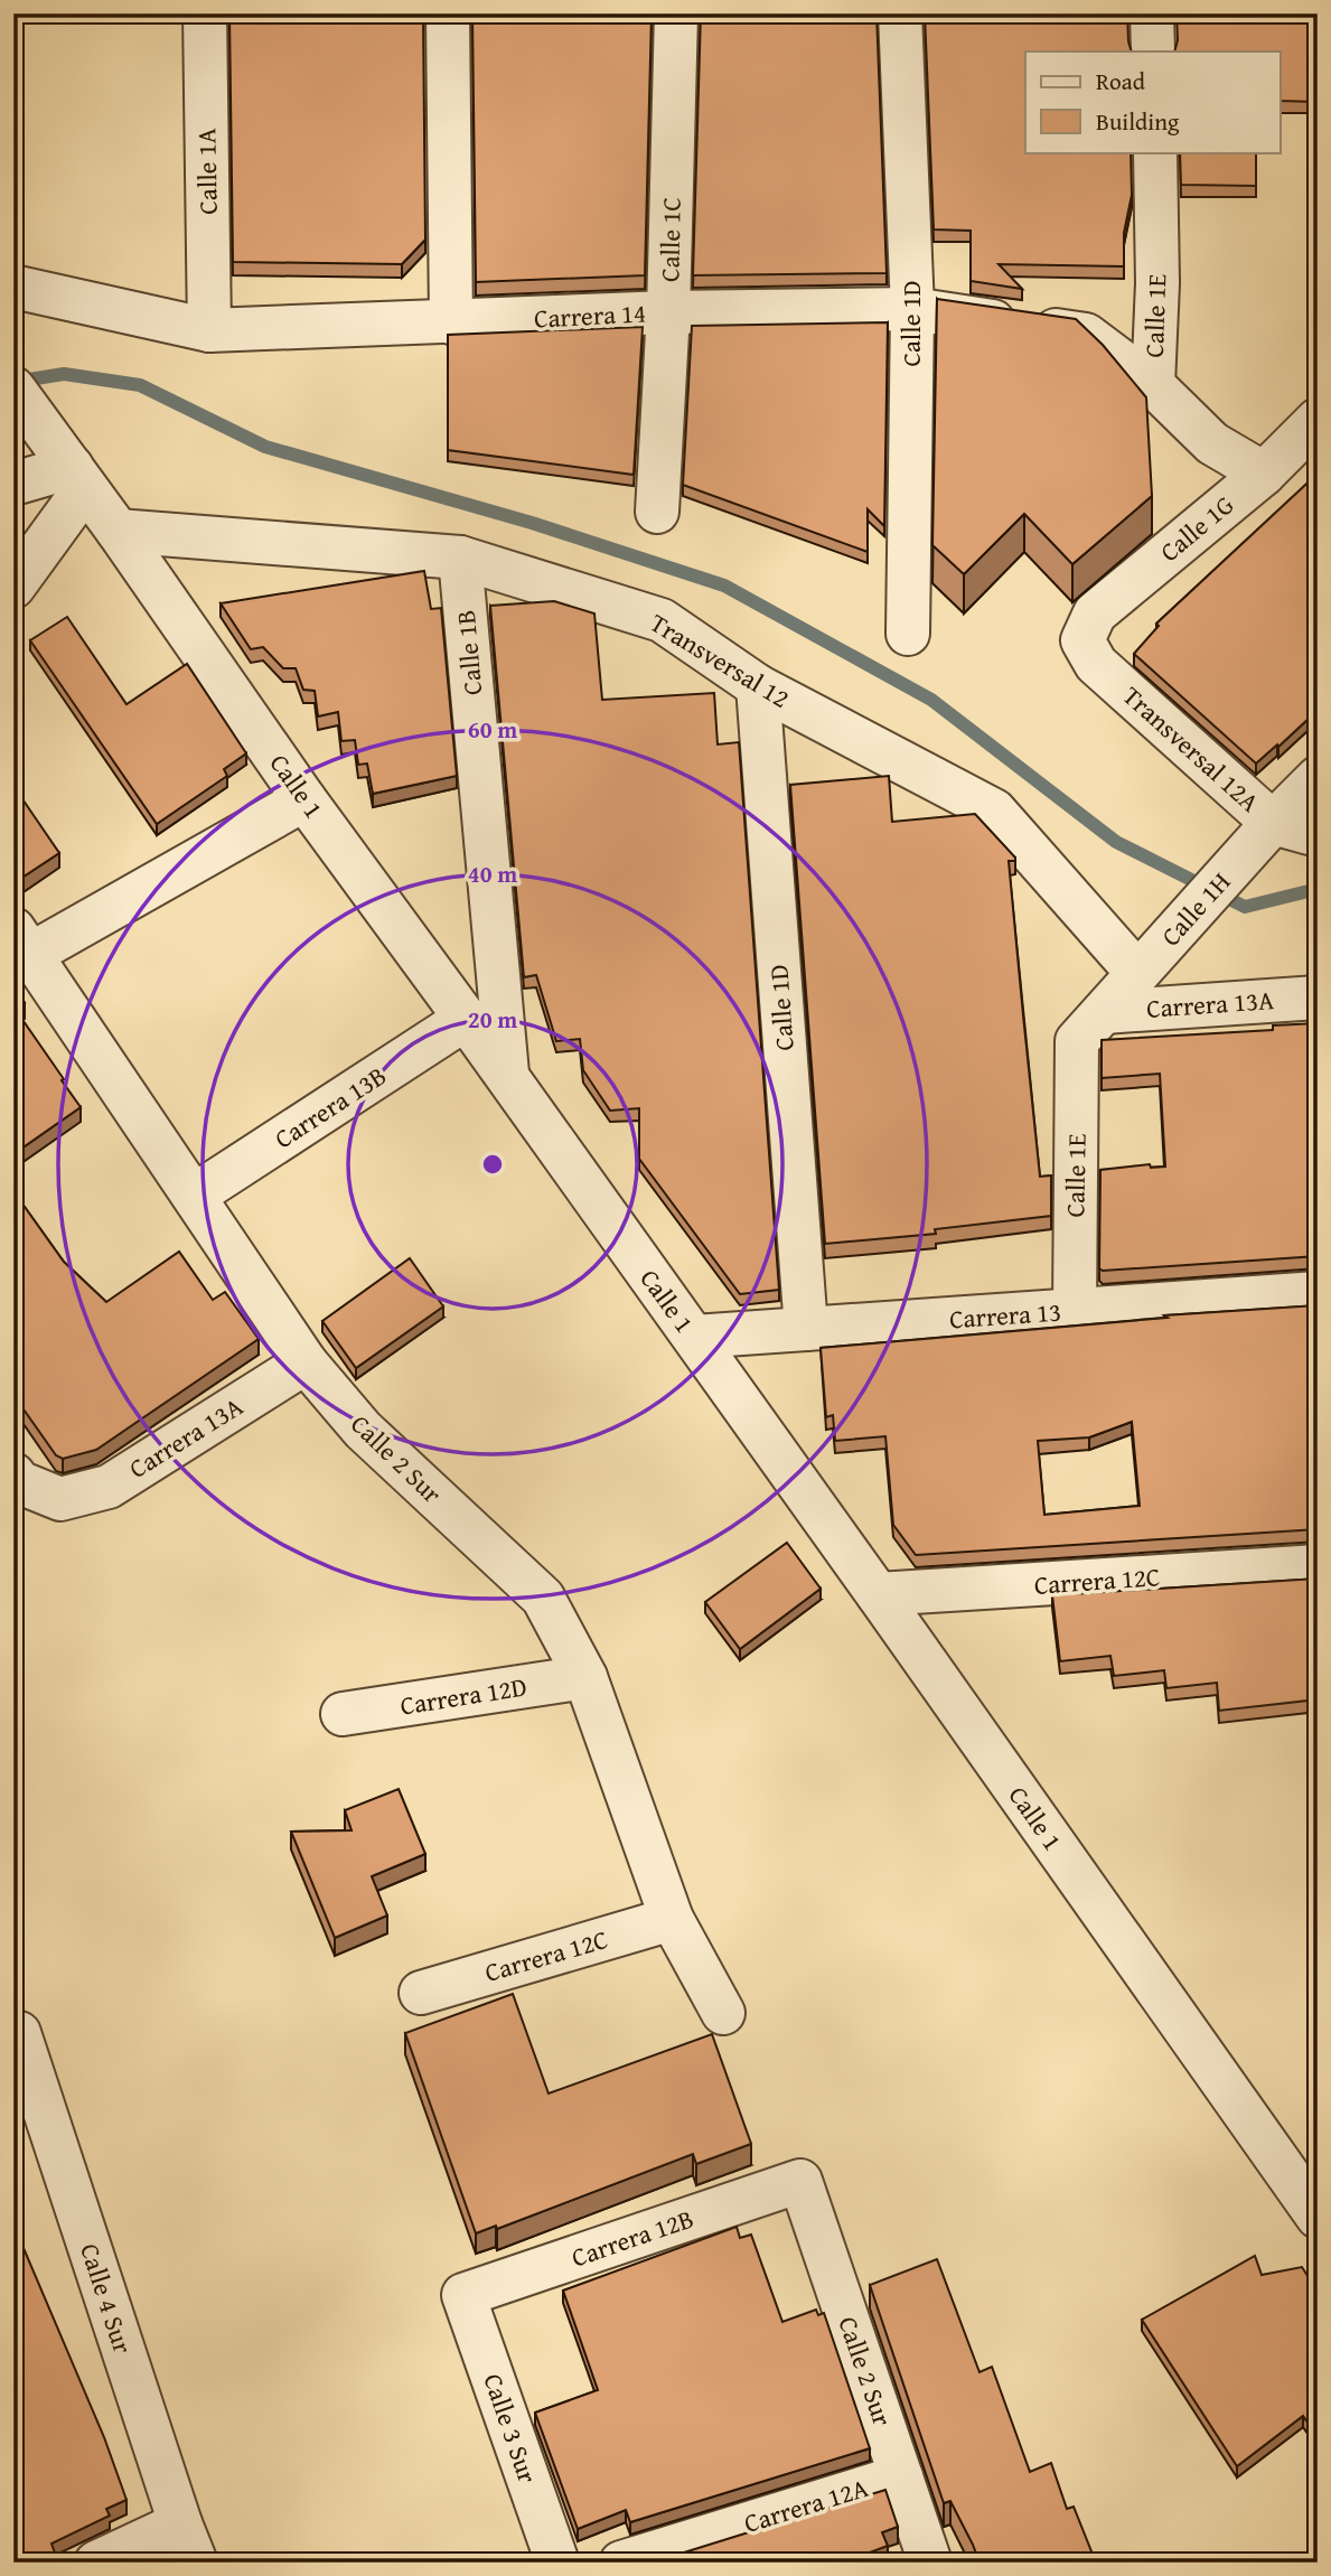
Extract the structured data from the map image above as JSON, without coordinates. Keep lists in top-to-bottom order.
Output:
{
  "streets": {
    "street": [
      "Calle 1A",
      "Calle 1C",
      "Carrera 14",
      "Calle 1E",
      "Calle 1D",
      "Calle 1G",
      "Calle 1B",
      "Transversal 12",
      "Transversal 12A",
      "Calle 1",
      "Calle 1H",
      "Carrera 13A",
      "Carrera 13B",
      "Carrera 13",
      "Calle 2 Sur",
      "Carrera 12C",
      "Carrera 12D",
      "Carrera 12B",
      "Calle 4 Sur",
      "Calle 3 Sur",
      "Carrera 12A"
    ]
  },
  "crossings": [
    ["Calle 1A", "Carrera 14"],
    ["Calle 1C", "Carrera 14"],
    ["Carrera 14", "Calle 1E"],
    ["Carrera 14", "Calle 1D"],
    ["Calle 1E", "Calle 1G"],
    ["Calle 1E", "Calle 1H"],
    ["Calle 1E", "Carrera 13A"],
    ["Calle 1E", "Carrera 13"],
    ["Calle 1D", "Transversal 12"],
    ["Calle 1D", "Carrera 13"],
    ["Calle 1G", "Transversal 12A"],
    ["Calle 1B", "Transversal 12"],
    ["Calle 1B", "Calle 1"],
    ["Transversal 12", "Calle 1"],
    ["Transversal 12", "Calle 1H"],
    ["Transversal 12A", "Calle 1H"],
    ["Calle 1", "Carrera 13B"],
    ["Calle 1", "Carrera 13"],
    ["Calle 1", "Carrera 12C"],
    ["Calle 1H", "Carrera 13A"],
    ["Carrera 13A", "Calle 2 Sur"],
    ["Carrera 13B", "Calle 2 Sur"],
    ["Calle 2 Sur", "Carrera 12C"],
    ["Calle 2 Sur", "Carrera 12D"],
    ["Calle 2 Sur", "Carrera 12B"],
    ["Calle 2 Sur", "Carrera 12A"],
    ["Carrera 12B", "Calle 3 Sur"]
  ],
  "legend": ["Road", "Building"],
  "rings": ["60 m", "40 m", "20 m"]
}
